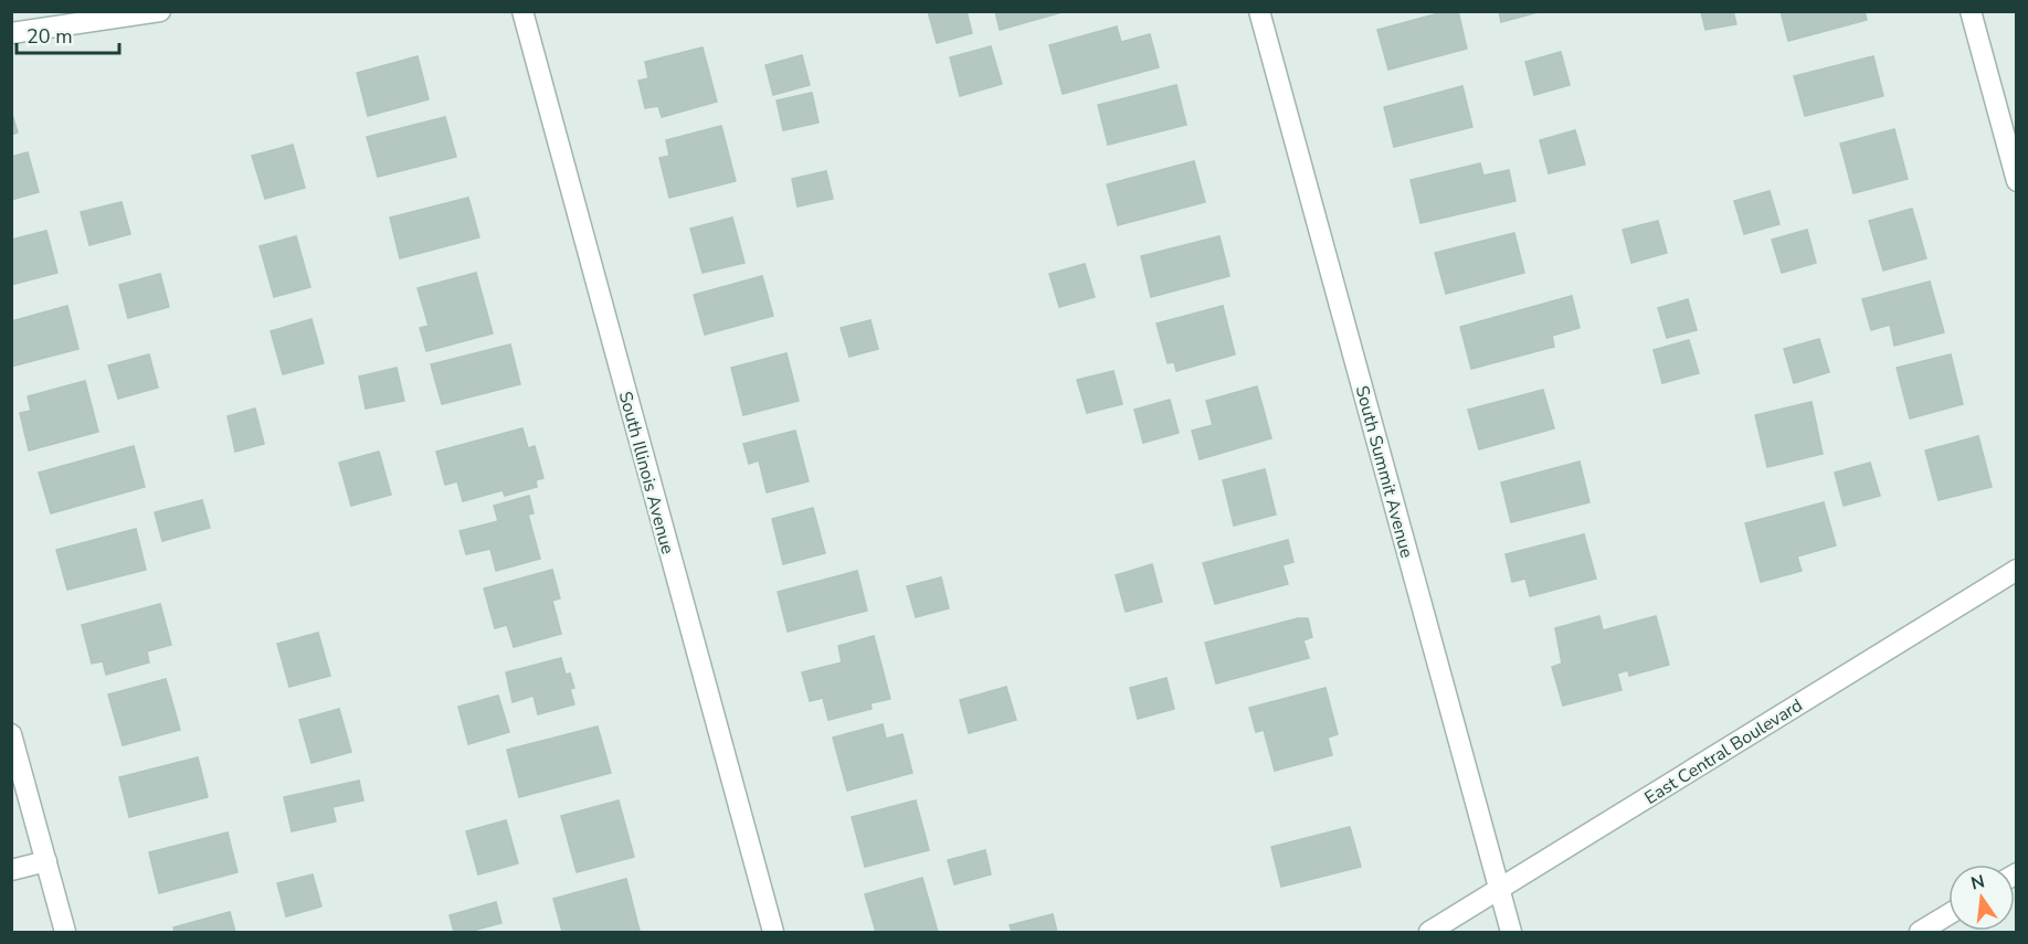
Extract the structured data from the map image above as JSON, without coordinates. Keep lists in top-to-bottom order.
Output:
{
  "streets": {
    "street": ["South Summit Avenue", "South Illinois Avenue", "East Central Boulevard"]
  },
  "crossings": [
    ["South Summit Avenue", "East Central Boulevard"]
  ],
  "scale_bar": "20 m",
  "north": "top"
}
